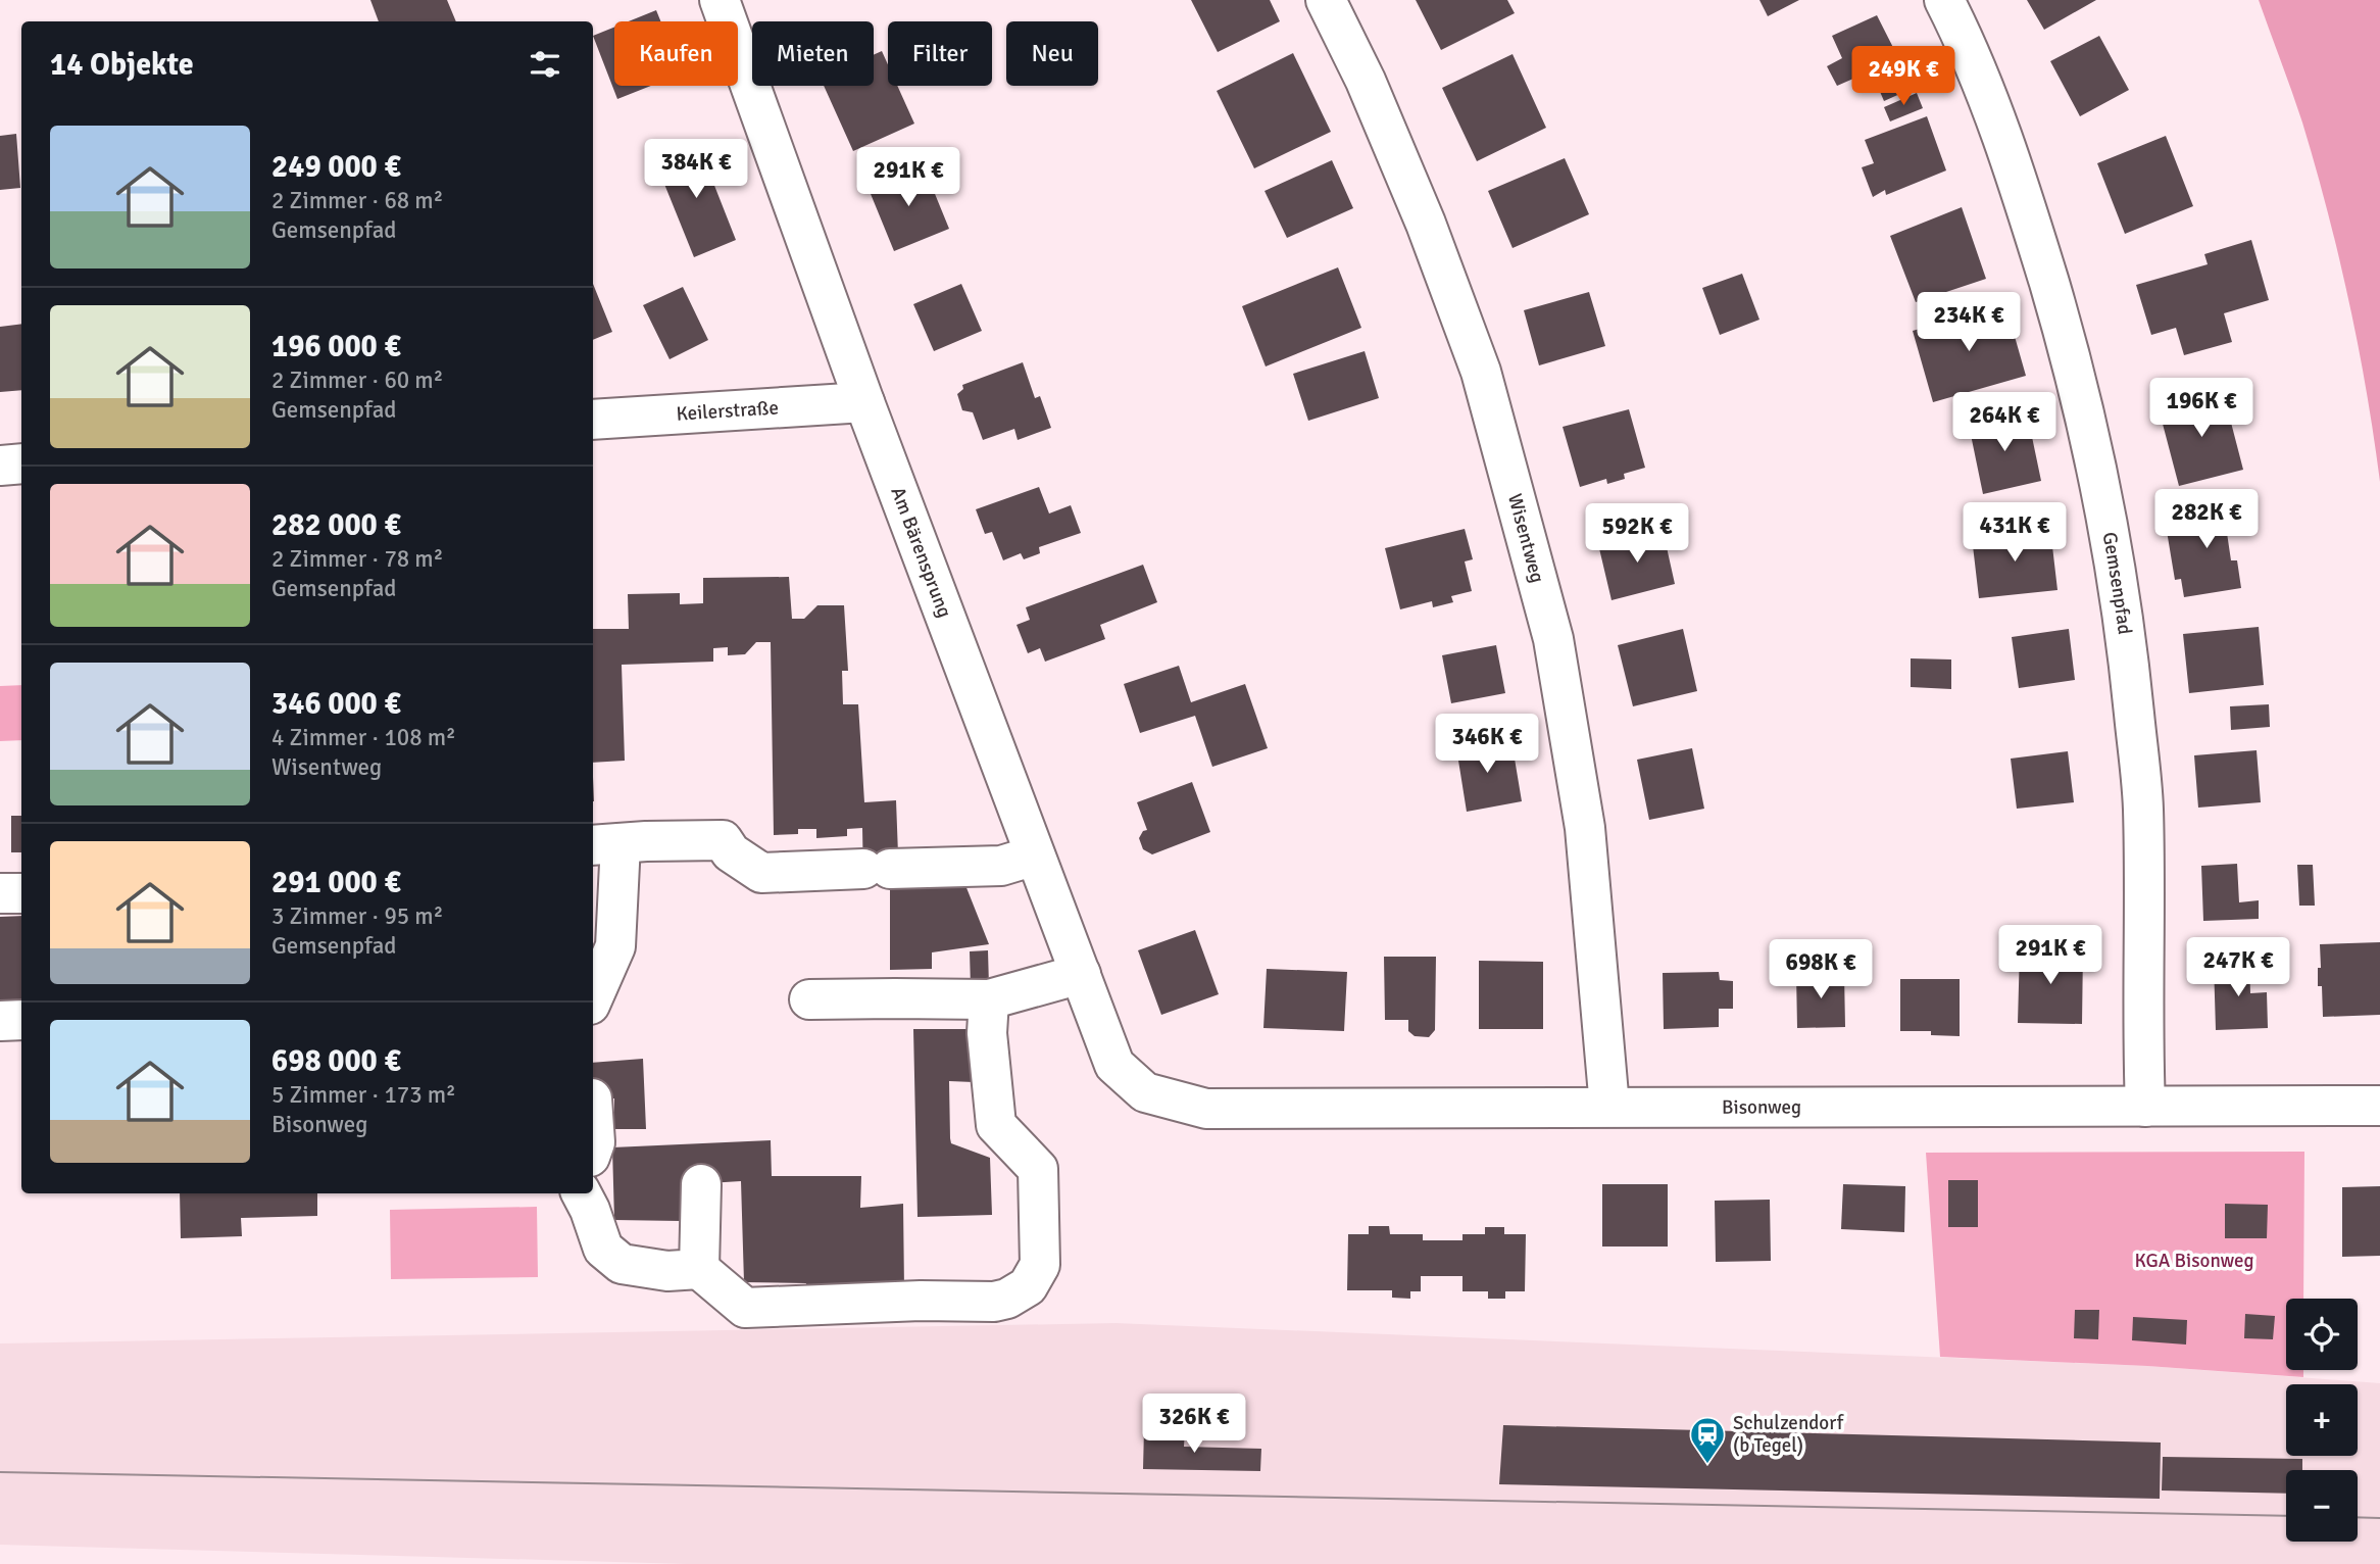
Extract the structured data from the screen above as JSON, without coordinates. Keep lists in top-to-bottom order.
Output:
{
  "streets": {
    "street": [
      "Keilerstraße",
      "Wisentweg",
      "Am Bärensprung",
      "Gemsenpfad",
      "Bisonweg"
    ]
  },
  "crossings": [
    ["Keilerstraße", "Am Bärensprung"],
    ["Wisentweg", "Bisonweg"],
    ["Am Bärensprung", "Bisonweg"],
    ["Gemsenpfad", "Bisonweg"]
  ],
  "parks": ["KGA Bisonweg"],
  "places": {
    "station": ["Schulzendorf (b Tegel)"]
  },
  "page": {
    "chip": [
      "Kaufen",
      "Mieten",
      "Filter",
      "Neu"
    ],
    "heading": "14 Objekte",
    "price": [
      "249K €",
      "384K €",
      "291K €",
      "234K €",
      "196K €",
      "264K €",
      "282K €",
      "431K €",
      "592K €",
      "346K €",
      "291K €",
      "247K €",
      "698K €",
      "326K €"
    ],
    "list": [
      {
        "name": "249 000 €",
        "note": "2 Zimmer · 68 m² · Gemsenpfad"
      },
      {
        "name": "196 000 €",
        "note": "2 Zimmer · 60 m² · Gemsenpfad"
      },
      {
        "name": "282 000 €",
        "note": "2 Zimmer · 78 m² · Gemsenpfad"
      },
      {
        "name": "346 000 €",
        "note": "4 Zimmer · 108 m² · Wisentweg"
      },
      {
        "name": "291 000 €",
        "note": "3 Zimmer · 95 m² · Gemsenpfad"
      },
      {
        "name": "698 000 €",
        "note": "5 Zimmer · 173 m² · Bisonweg"
      }
    ],
    "map_buttons": ["+", "−"]
  }
}
